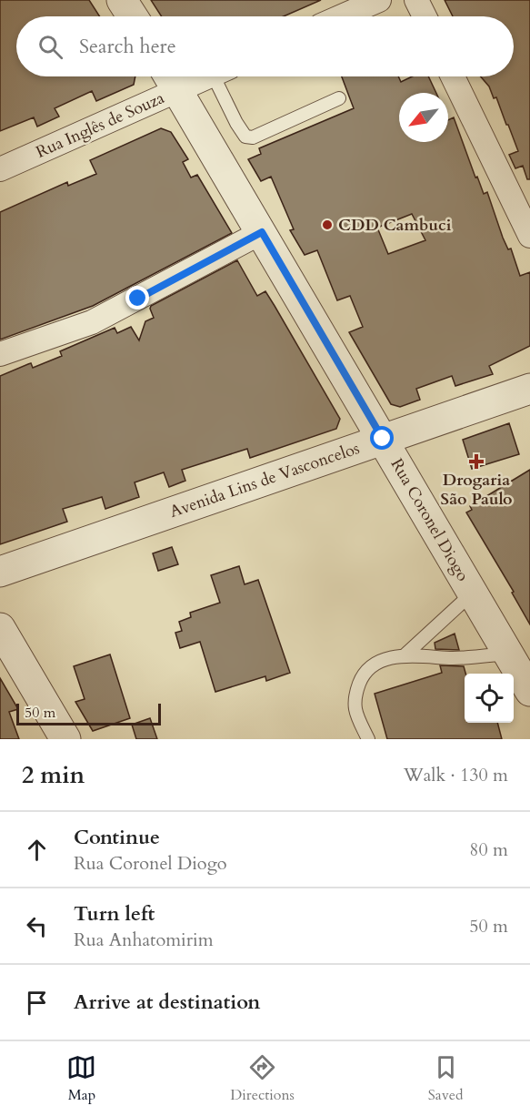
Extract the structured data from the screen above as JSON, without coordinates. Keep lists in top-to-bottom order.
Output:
{
  "streets": {
    "street": ["Rua Inglês de Souza", "Avenida Lins de Vasconcelos", "Rua Coronel Diogo"]
  },
  "crossings": [
    ["Rua Inglês de Souza", "Rua Coronel Diogo"],
    ["Avenida Lins de Vasconcelos", "Rua Coronel Diogo"]
  ],
  "places": {
    "other": ["CDD Cambuci"],
    "health": ["Drogaria São Paulo"]
  },
  "scale_bar": "50 m",
  "north": "bottom left",
  "page": {
    "search": "Search here",
    "scale": "50 m",
    "heading": ["2 min", "Walk · 130 m"],
    "list": [
      ["Continue", "Rua Coronel Diogo", "80 m"],
      ["Turn left", "Rua Anhatomirim", "50 m"],
      "Arrive at destination"
    ],
    "nav": ["Map", "Directions", "Saved"]
  }
}
